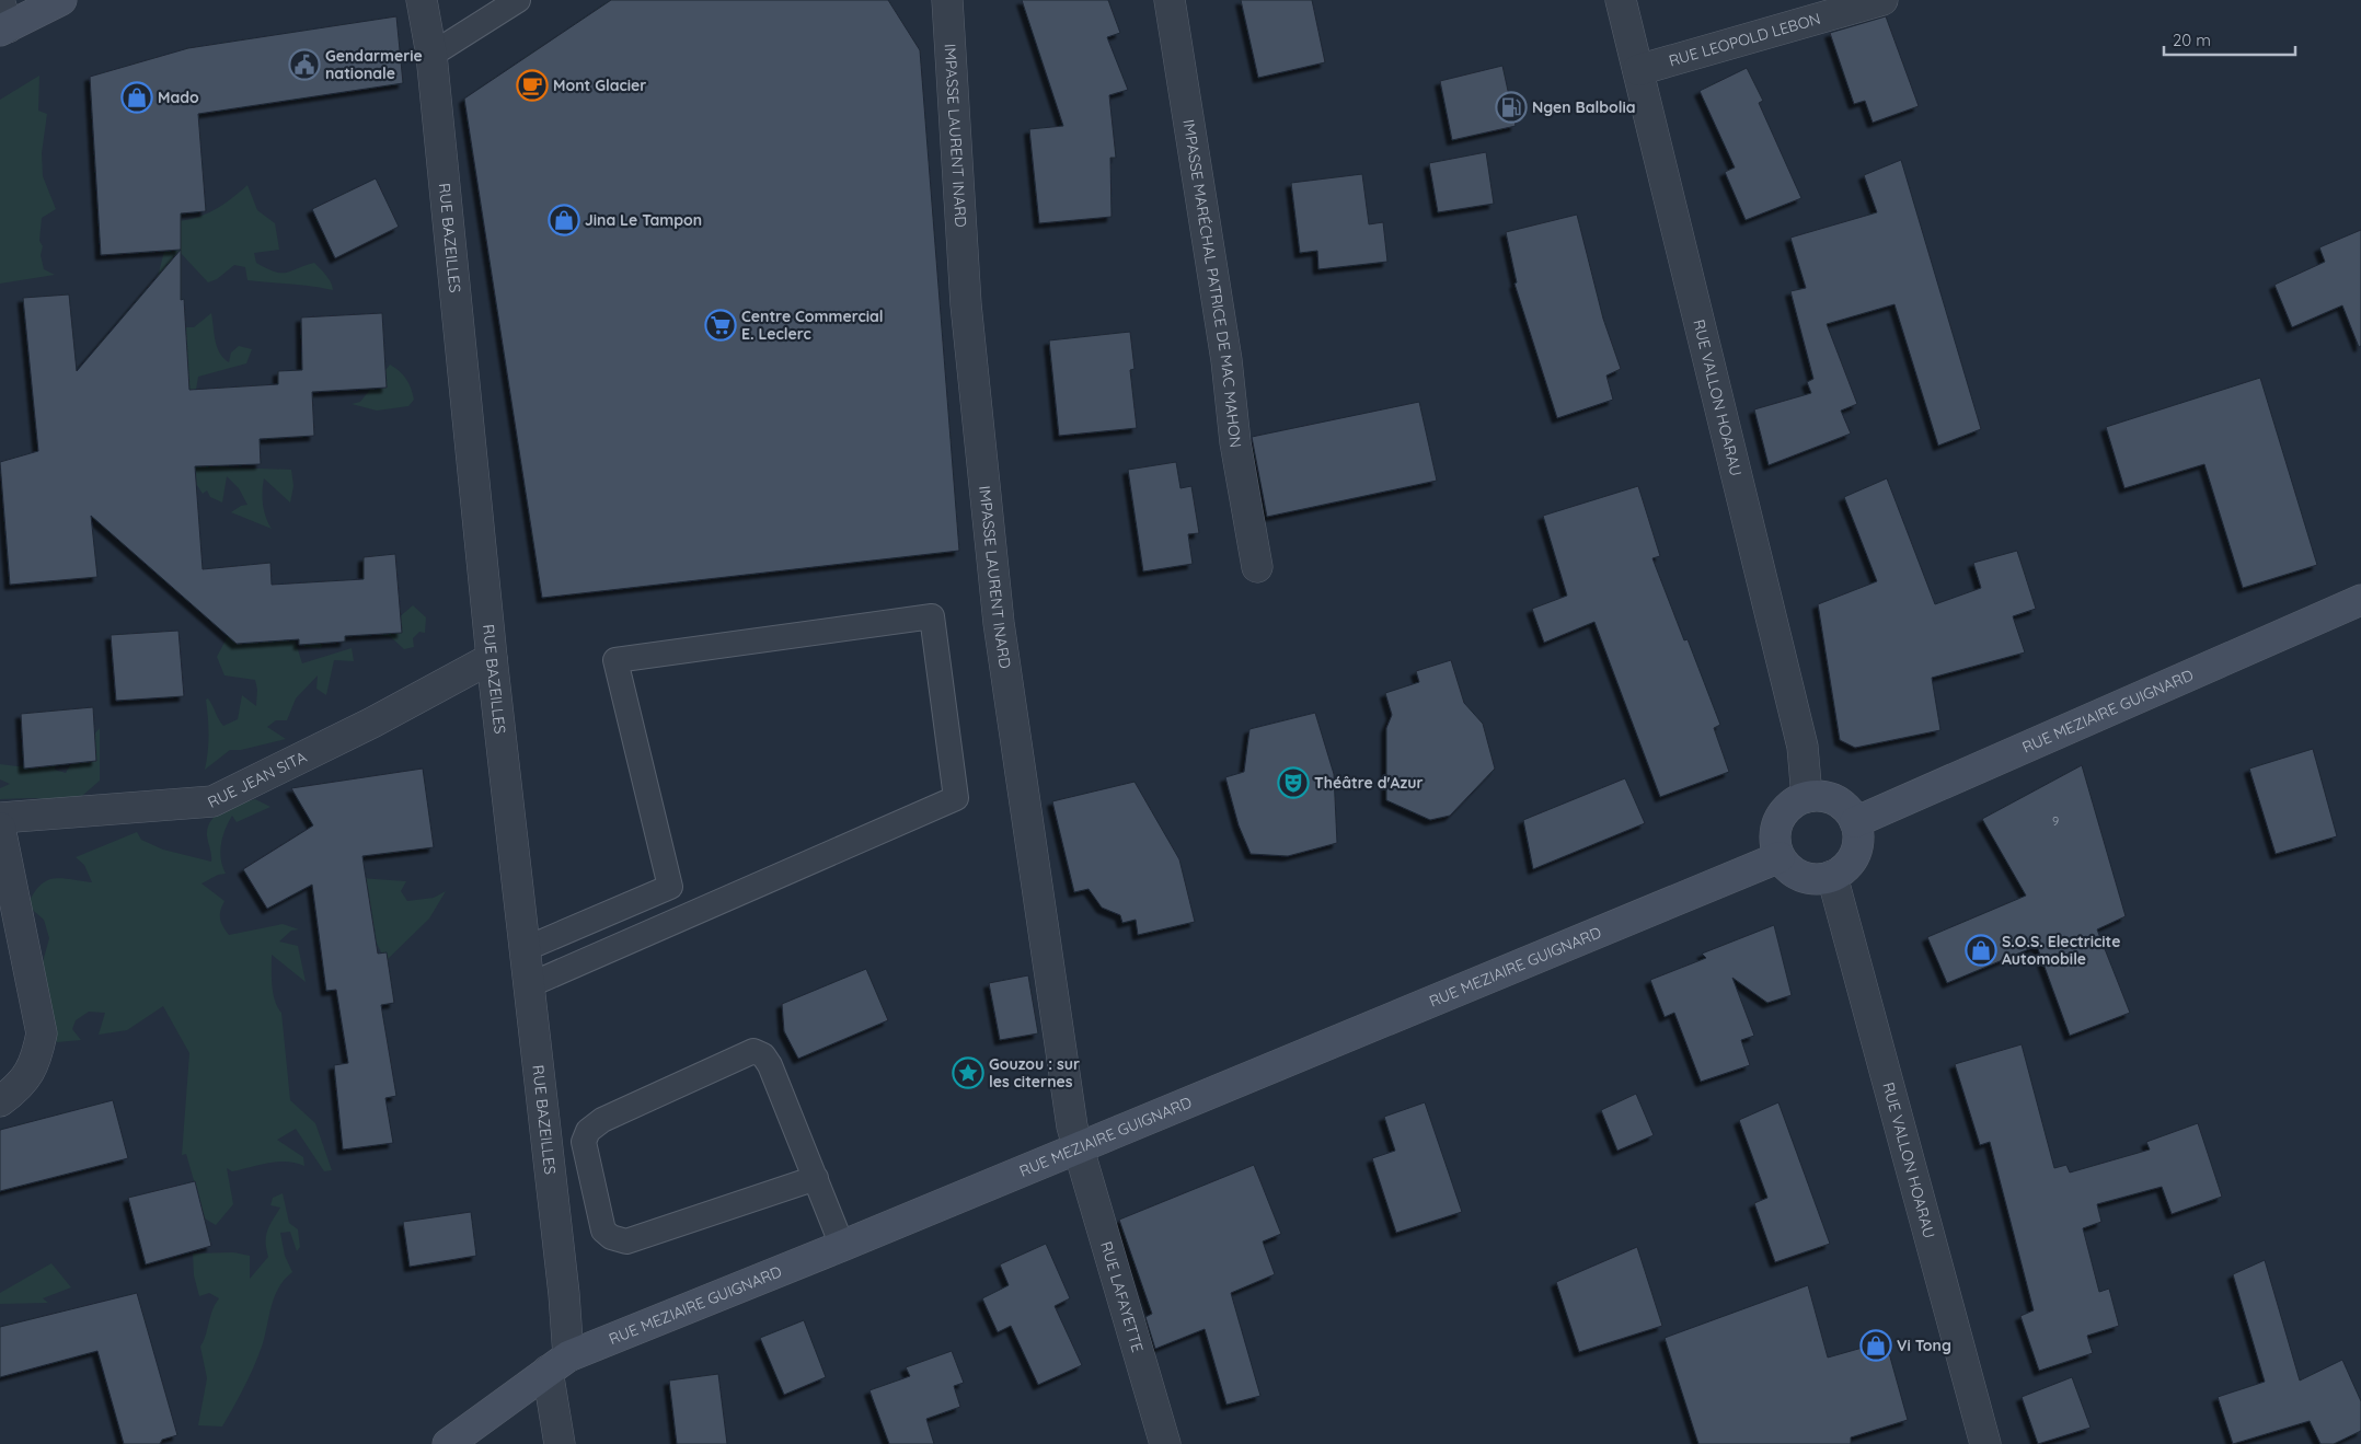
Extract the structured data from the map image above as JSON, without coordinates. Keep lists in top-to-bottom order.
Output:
{
  "streets": {
    "street": [
      "RUE LEOPOLD LEBON",
      "IMPASSE LAURENT INARD",
      "RUE BAZEILLES",
      "IMPASSE MARÉCHAL PATRICE DE MAC MAHON",
      "RUE VALLON HOARAU",
      "RUE MEZIAIRE GUIGNARD",
      "RUE JEAN SITA",
      "RUE LAFAYETTE"
    ]
  },
  "crossings": [
    ["RUE LEOPOLD LEBON", "RUE VALLON HOARAU"],
    ["IMPASSE LAURENT INARD", "RUE MEZIAIRE GUIGNARD"],
    ["IMPASSE LAURENT INARD", "RUE LAFAYETTE"],
    ["RUE BAZEILLES", "RUE MEZIAIRE GUIGNARD"],
    ["RUE BAZEILLES", "RUE JEAN SITA"],
    ["RUE VALLON HOARAU", "RUE MEZIAIRE GUIGNARD"],
    ["RUE MEZIAIRE GUIGNARD", "RUE LAFAYETTE"]
  ],
  "places": {
    "public building": ["Gendarmerie nationale"],
    "cafe": ["Mont Glacier"],
    "shop": [
      "Mado",
      "Jina Le Tampon",
      "S.O.S. Electricite Automobile",
      "Vi Tong"
    ],
    "fuel station": ["Ngen Balbolia"],
    "supermarket": ["Centre Commercial E. Leclerc"],
    "theatre": ["Théâtre d'Azur"],
    "place": ["Gouzou : sur les citernes"]
  },
  "house_numbers": ["9"],
  "scale_bar": "20 m"
}
